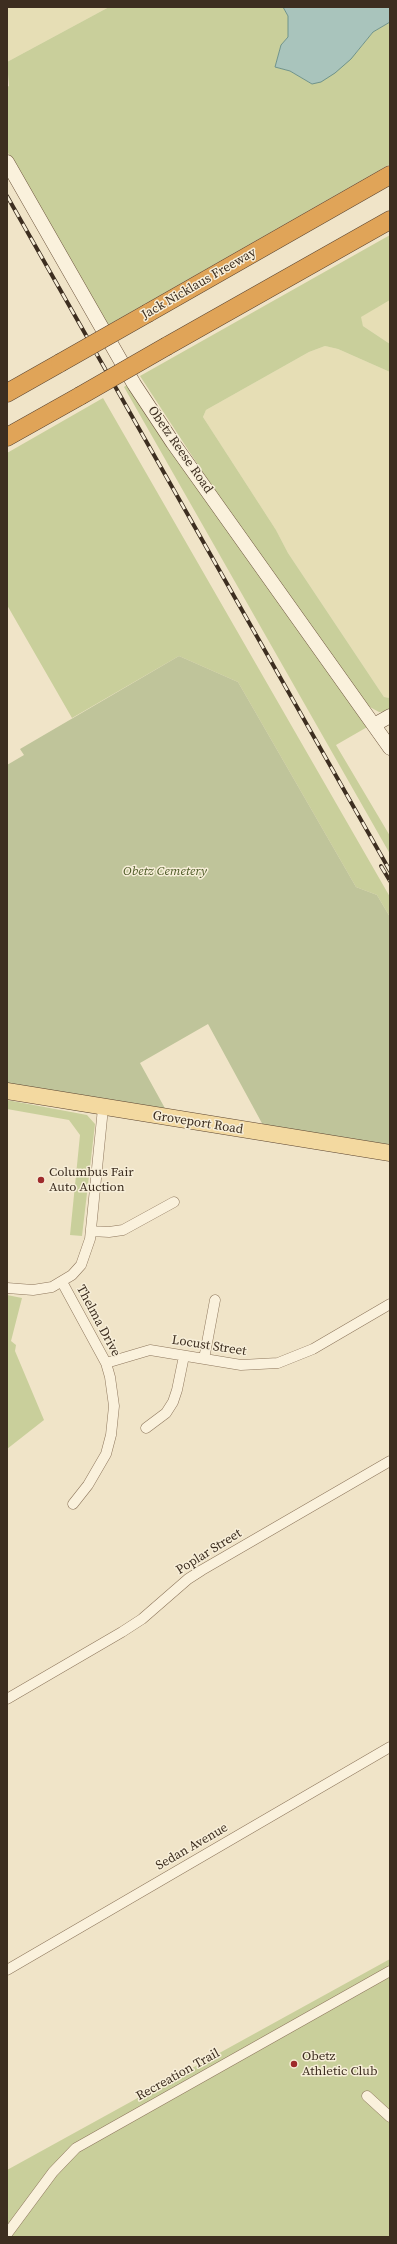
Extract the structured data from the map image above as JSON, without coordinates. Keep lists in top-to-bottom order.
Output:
{
  "streets": {
    "highway": ["Jack Nicklaus Freeway"],
    "main road": ["Groveport Road"],
    "street": [
      "Obetz Reese Road",
      "Thelma Drive",
      "Locust Street",
      "Poplar Street",
      "Sedan Avenue",
      "Recreation Trail"
    ]
  },
  "crossings": [
    ["Thelma Drive", "Locust Street"]
  ],
  "parks": ["Obetz Cemetery"],
  "places": ["Columbus Fair Auto Auction", "Obetz Athletic Club"]
}
